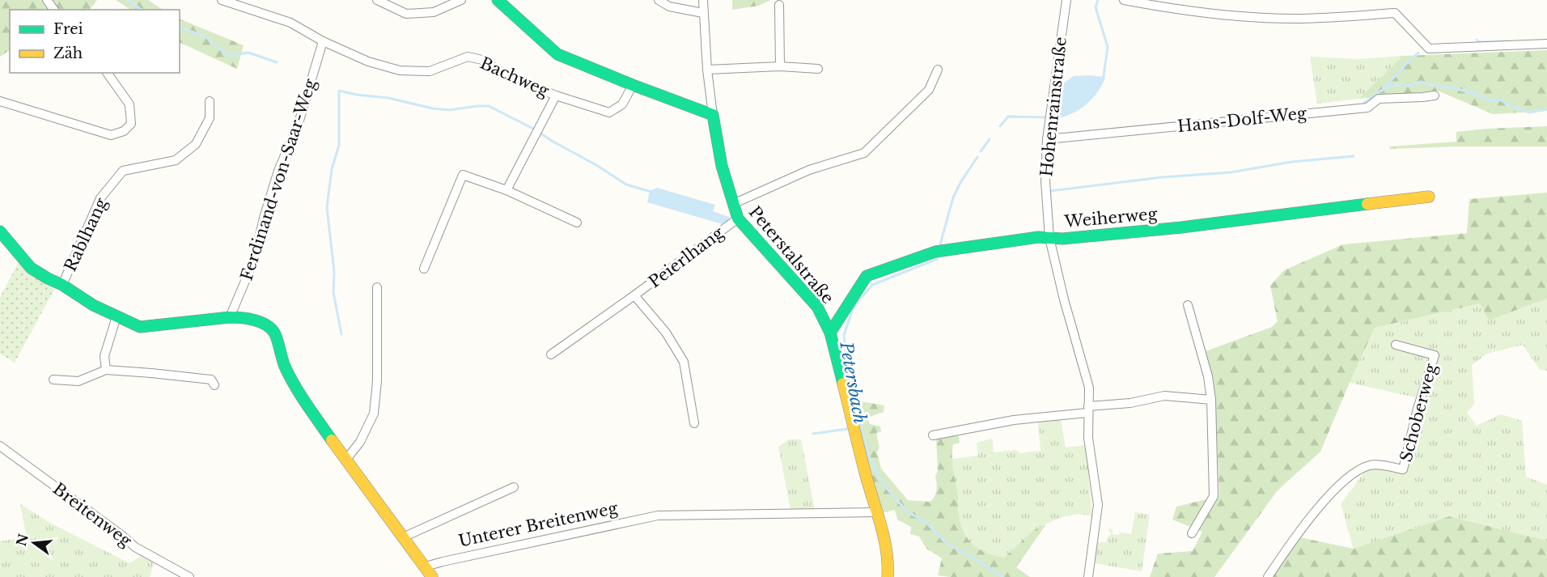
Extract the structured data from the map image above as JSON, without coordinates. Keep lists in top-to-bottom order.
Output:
{
  "streets": {
    "street": [
      "Bachweg",
      "Hohenrainstraße",
      "Hans-Dolf-Weg",
      "Ferdinand-von-Saar-Weg",
      "Weiherweg",
      "Rablhang",
      "Peterstalstraße",
      "Peierlhang",
      "Schoberweg",
      "Breitenweg",
      "Unterer Breitenweg"
    ]
  },
  "crossings": [
    ["Bachweg", "Ferdinand-von-Saar-Weg"],
    ["Hohenrainstraße", "Hans-Dolf-Weg"],
    ["Hohenrainstraße", "Weiherweg"],
    ["Weiherweg", "Peterstalstraße"],
    ["Peterstalstraße", "Peierlhang"],
    ["Peterstalstraße", "Unterer Breitenweg"]
  ],
  "water": ["Petersbach"],
  "legend": ["Frei", "Zäh"],
  "north": "left"
}
